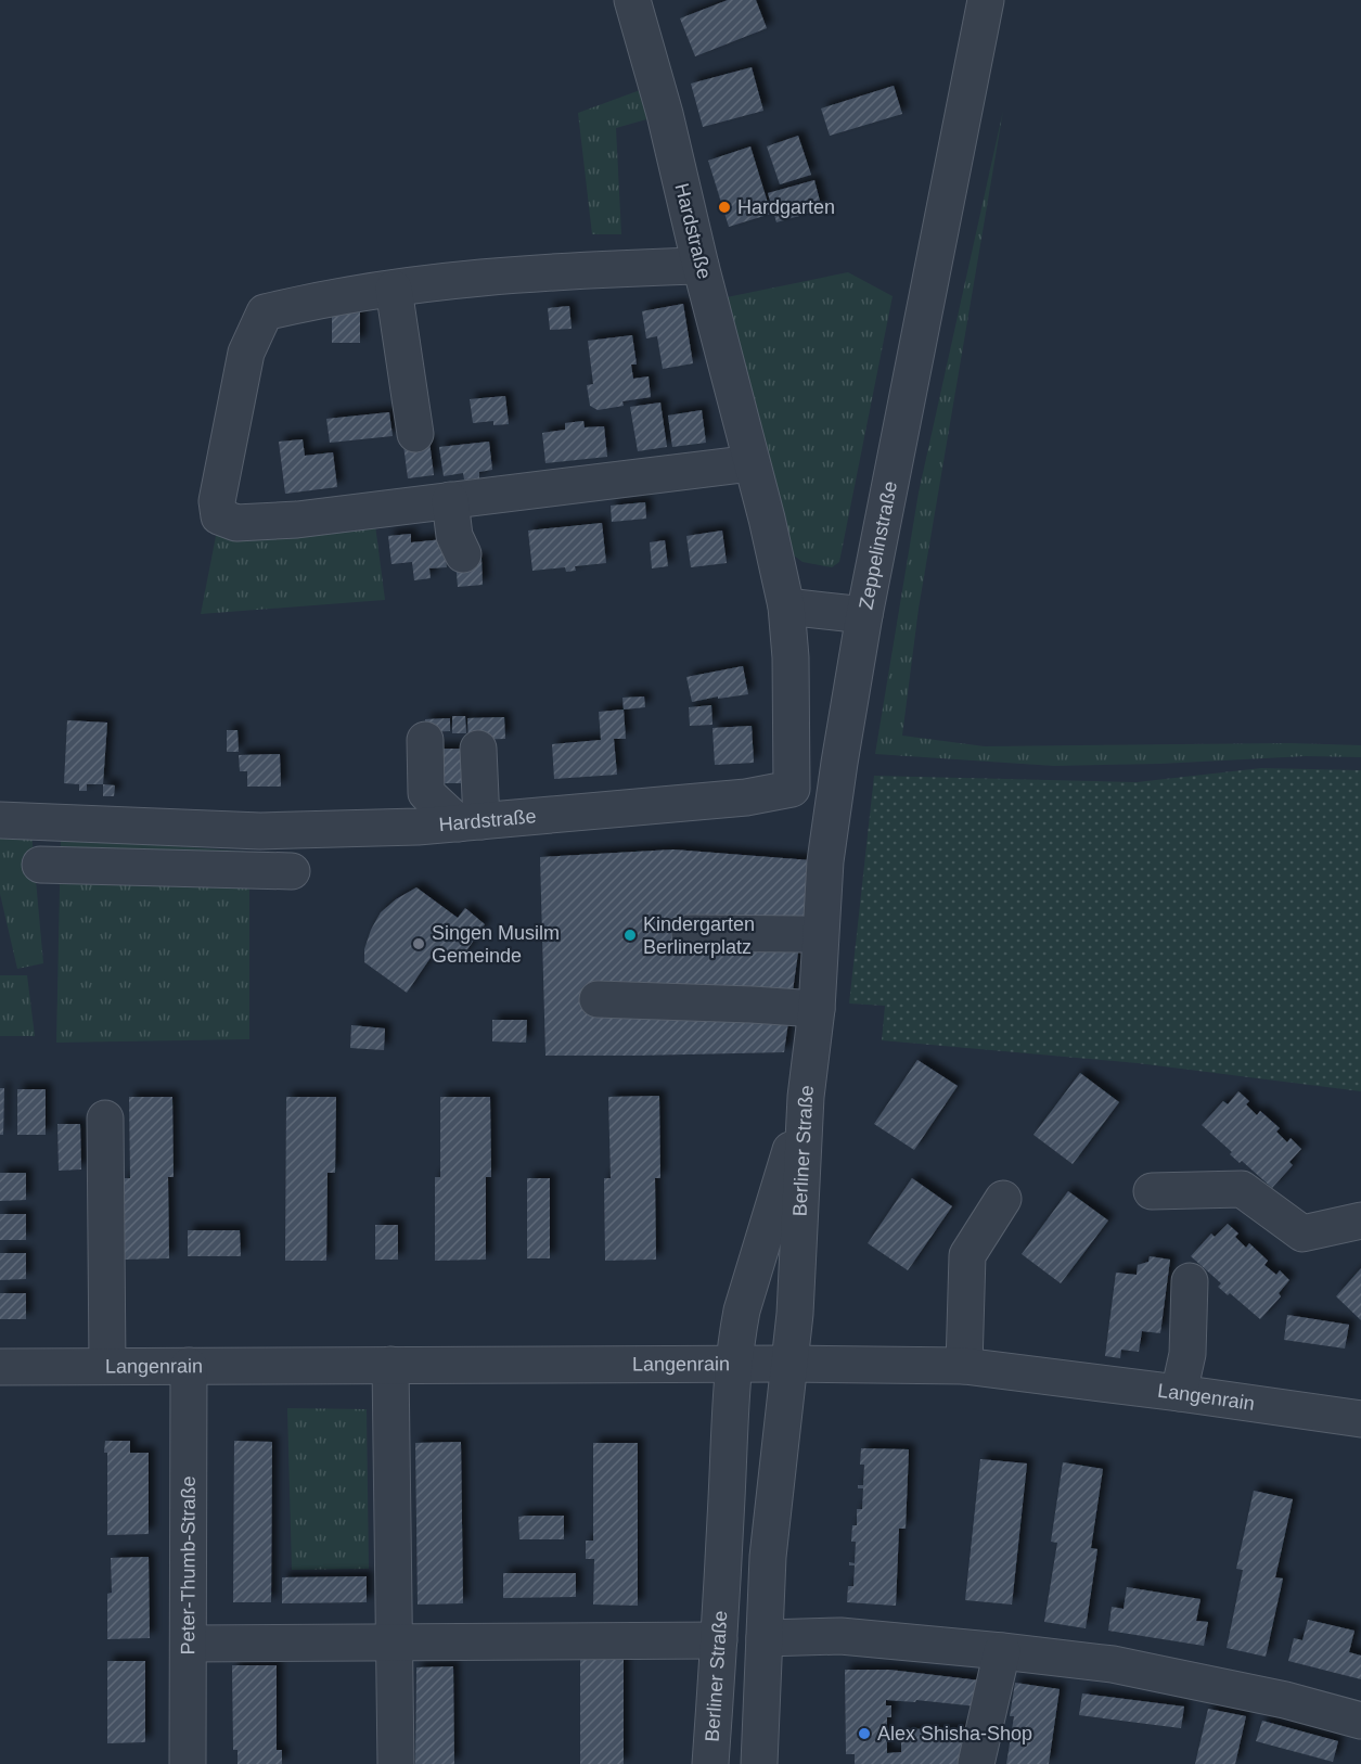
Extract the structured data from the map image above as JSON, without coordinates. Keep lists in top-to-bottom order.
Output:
{
  "streets": {
    "street": [
      "Hardstraße",
      "Zeppelinstraße",
      "Berliner Straße",
      "Langenrain",
      "Peter-Thumb-Straße"
    ]
  },
  "crossings": [
    ["Zeppelinstraße", "Berliner Straße"],
    ["Berliner Straße", "Langenrain"],
    ["Langenrain", "Peter-Thumb-Straße"]
  ],
  "places": [
    "Hardgarten",
    "Kindergarten Berlinerplatz",
    "Singen Musilm Gemeinde",
    "Alex Shisha-Shop"
  ]
}
